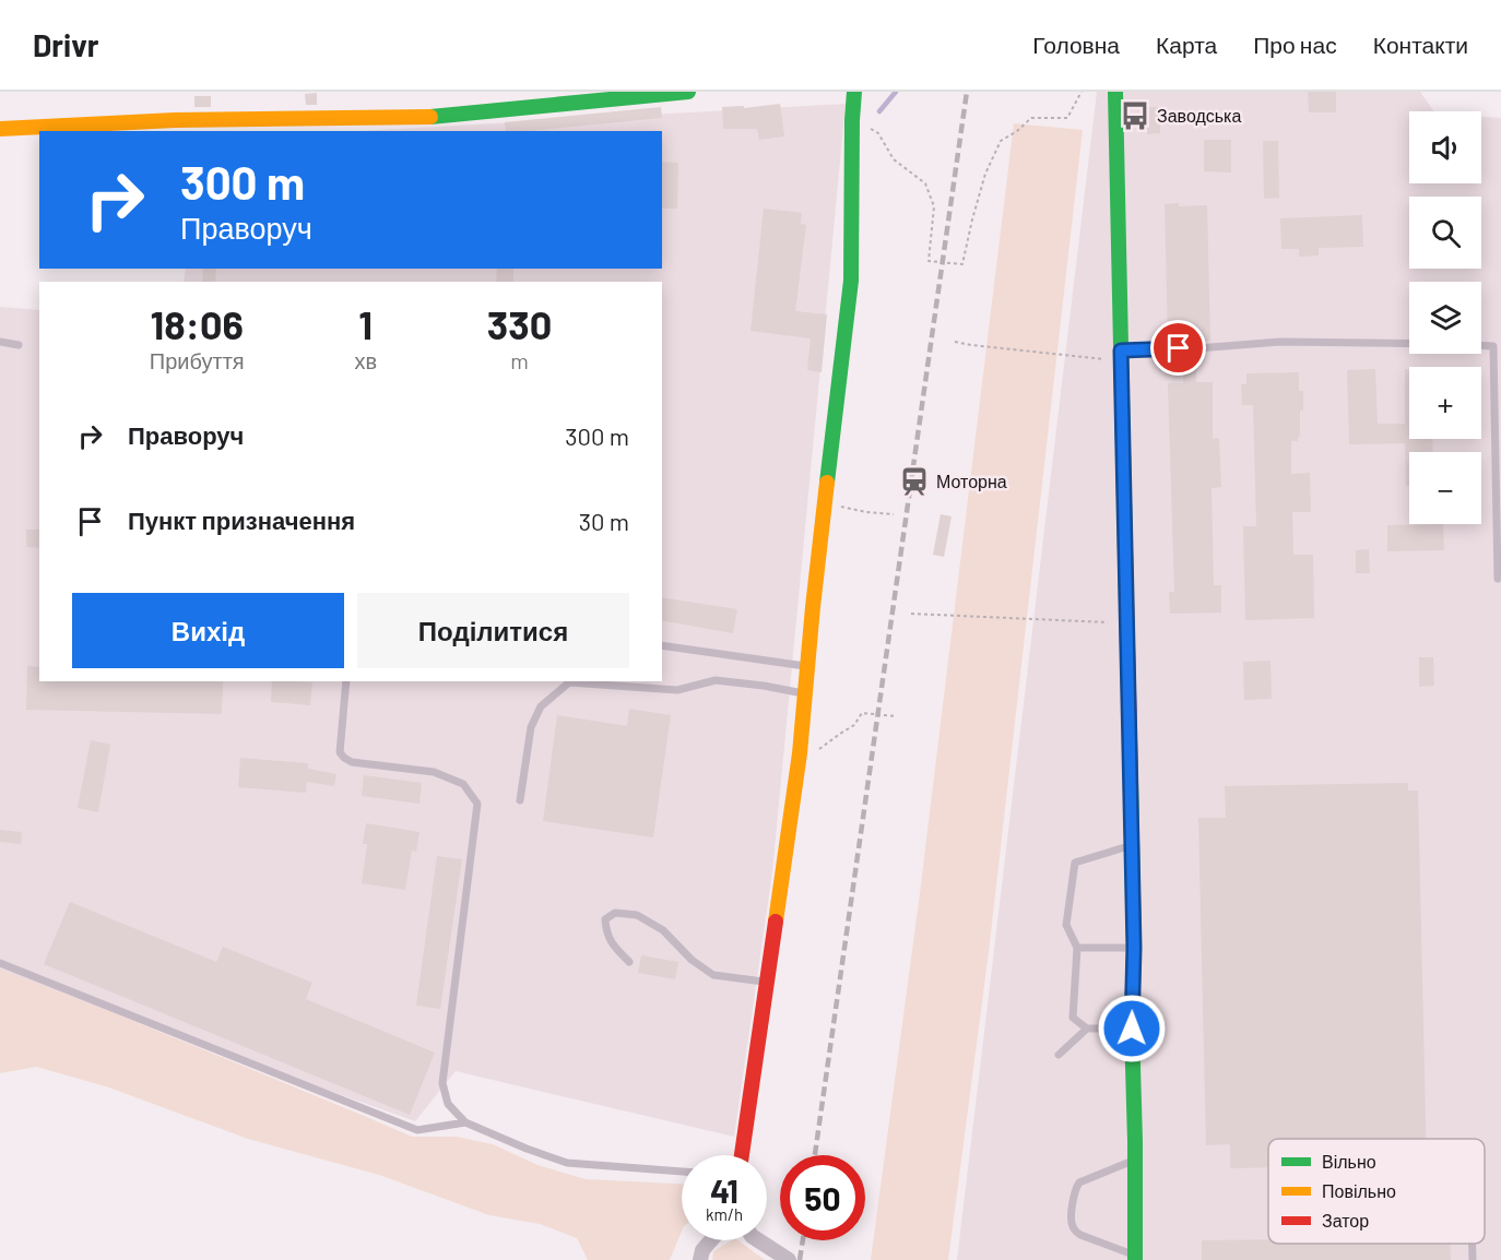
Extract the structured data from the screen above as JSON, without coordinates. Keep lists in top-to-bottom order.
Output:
{
  "places": {
    "bus stop": ["Заводська"],
    "station": ["Моторна"]
  },
  "legend": ["Вільно", "Повільно", "Затор"],
  "page": {
    "header": "Drivr",
    "nav": [
      "Головна",
      "Карта",
      "Про нас",
      "Контакти"
    ],
    "map_buttons": ["+", "−"],
    "turn": ["300 m", "Праворуч"],
    "eta": [
      "18:06",
      "Прибуття",
      "1",
      "хв",
      "330",
      "m"
    ],
    "list": [
      {
        "name": "Праворуч",
        "value": "300 m"
      },
      {
        "name": "Пункт призначення",
        "value": "30 m"
      }
    ],
    "buttons": ["Вихід", "Поділитися"],
    "speed": "41 km/h",
    "limit": "50"
  }
}
